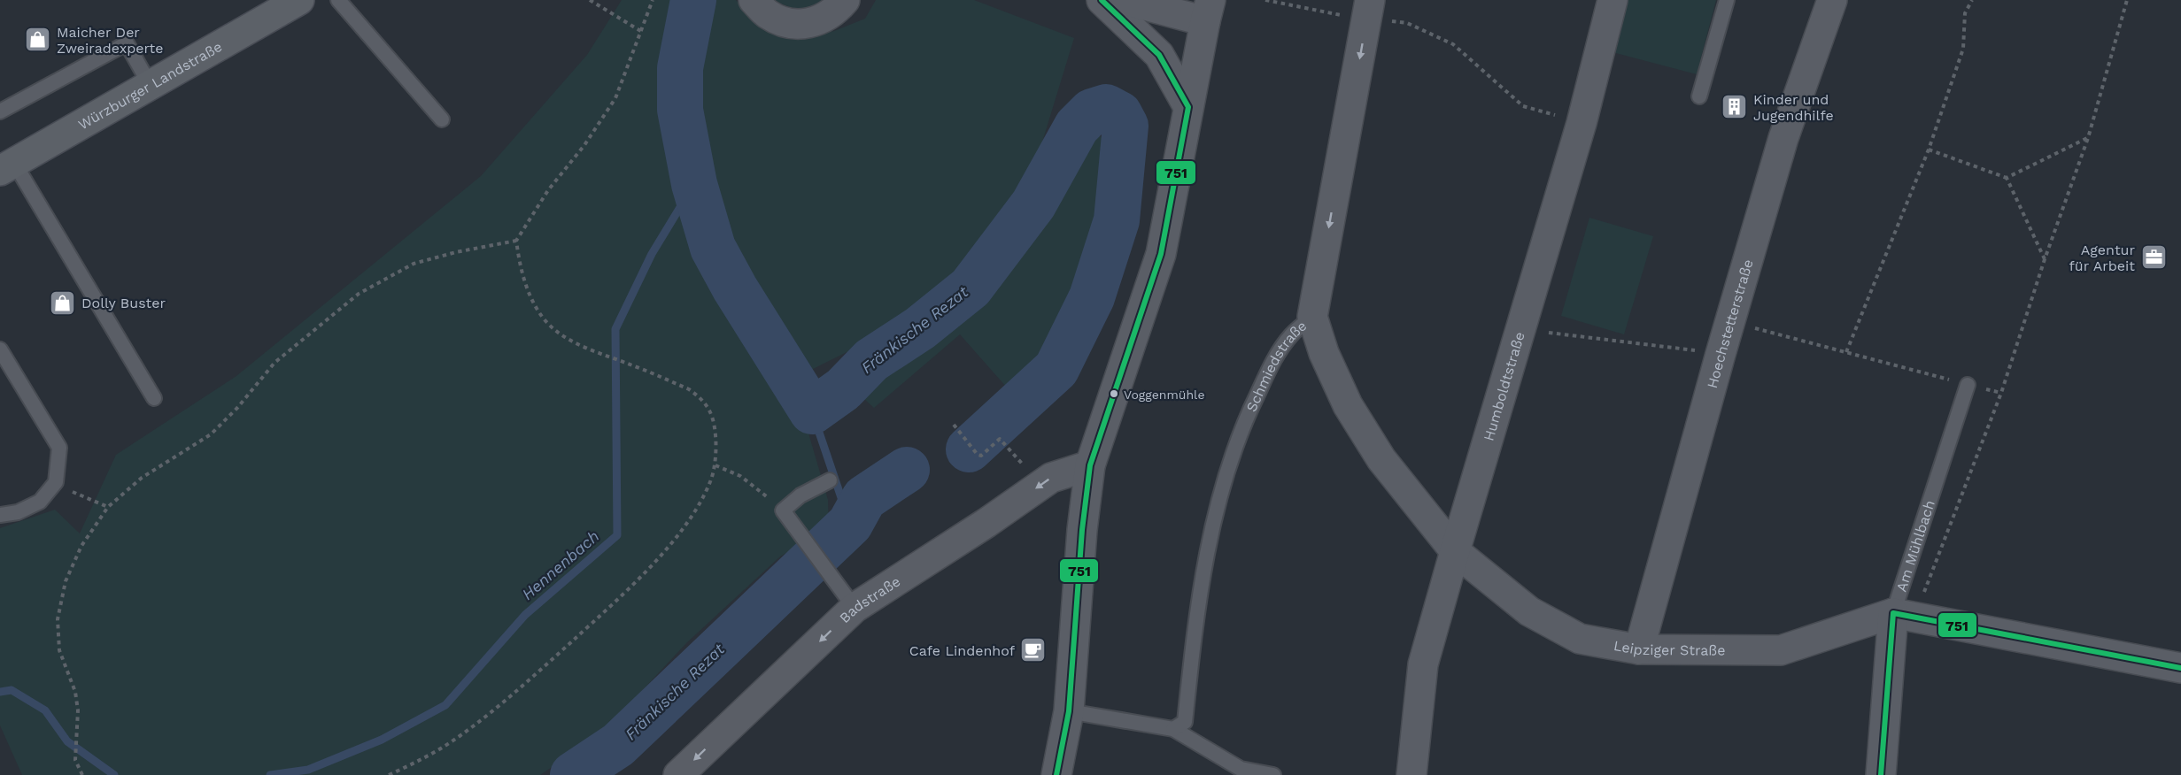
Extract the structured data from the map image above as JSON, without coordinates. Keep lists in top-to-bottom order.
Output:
{
  "streets": {
    "main road": ["Würzburger Landstraße"],
    "street": [
      "Hoechstetterstraße",
      "Schmiedstraße",
      "Humboldtstraße",
      "Am Mühlbach",
      "Badstraße",
      "Leipziger Straße"
    ]
  },
  "crossings": [
    ["Hoechstetterstraße", "Leipziger Straße"],
    ["Schmiedstraße", "Leipziger Straße"],
    ["Humboldtstraße", "Leipziger Straße"],
    ["Am Mühlbach", "Leipziger Straße"]
  ],
  "one_way": ["Badstraße"],
  "water": ["Fränkische Rezat", "Hennenbach"],
  "places": {
    "shop": ["Maicher Der Zweiradexperte", "Dolly Buster"],
    "building": ["Kinder und Jugendhilfe"],
    "office": ["Agentur für Arbeit"],
    "other": ["Voggenmühle"],
    "cafe": ["Cafe Lindenhof"]
  },
  "lines": ["transit line 751"]
}
